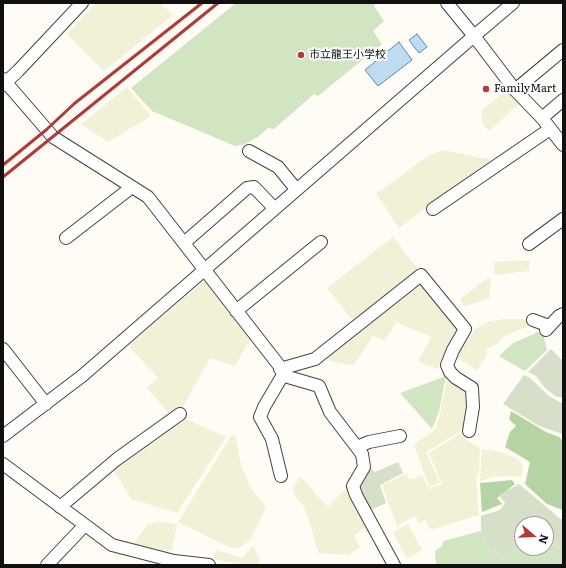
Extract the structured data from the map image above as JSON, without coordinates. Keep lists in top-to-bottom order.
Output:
{
  "places": ["市立龍王小学校", "FamilyMart"],
  "north": "right"
}
